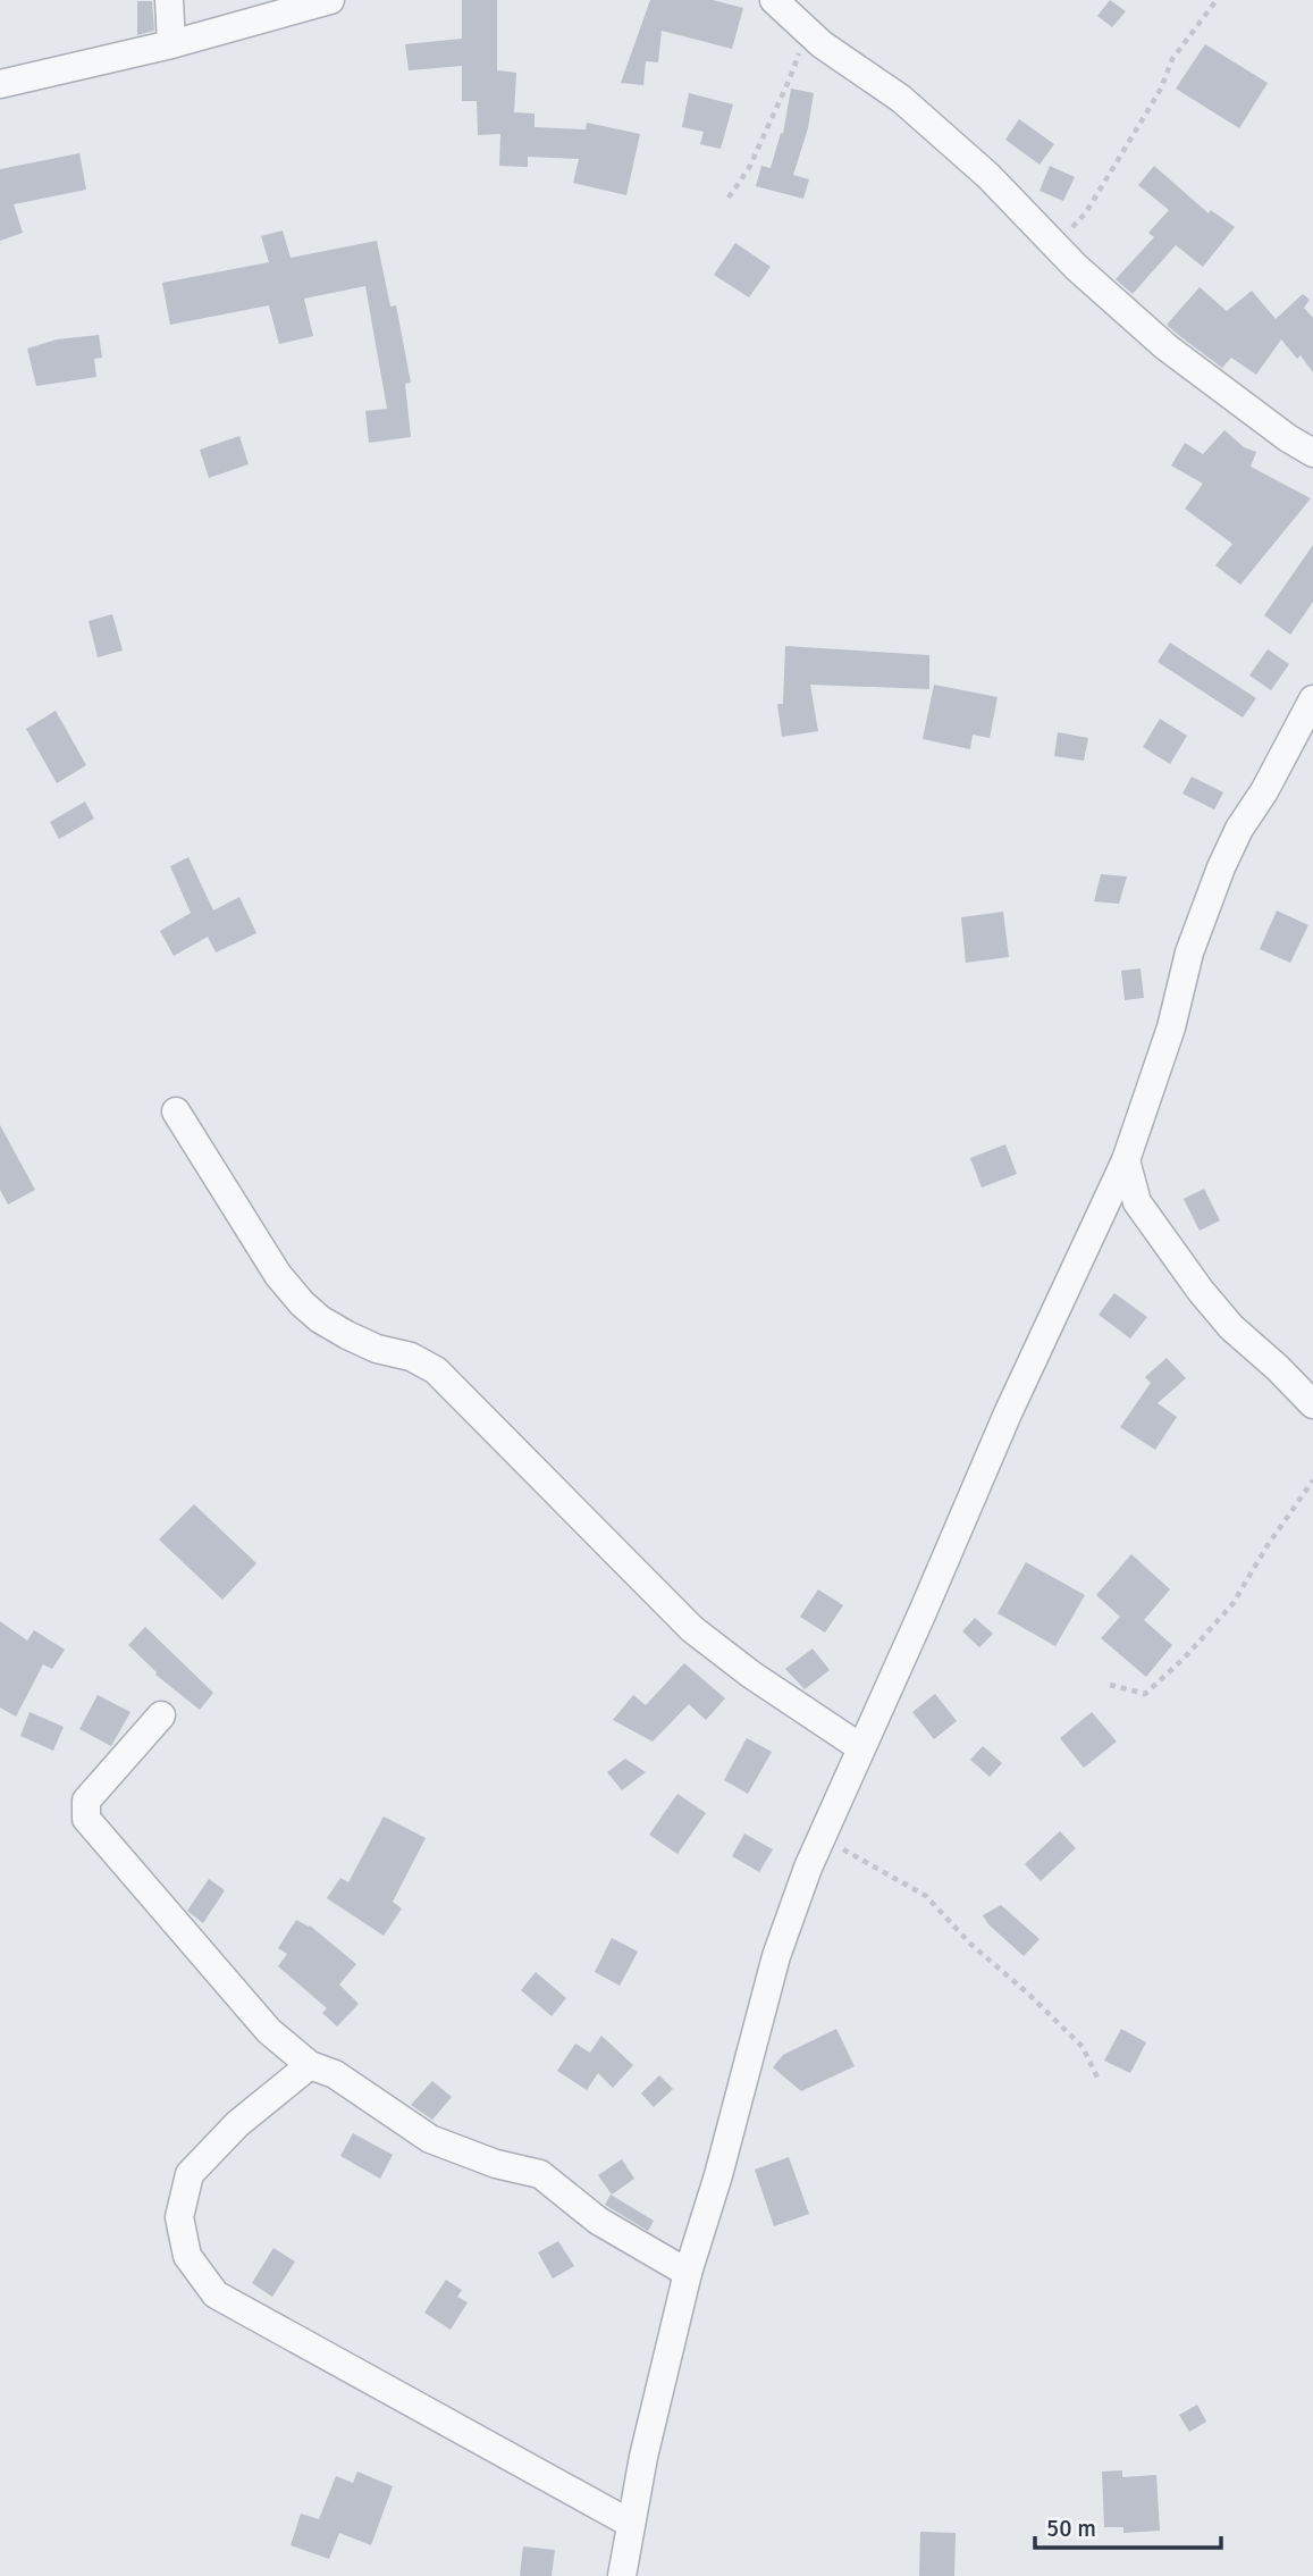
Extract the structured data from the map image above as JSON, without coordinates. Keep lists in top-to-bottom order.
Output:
{
  "scale_bar": "50 m"
}
